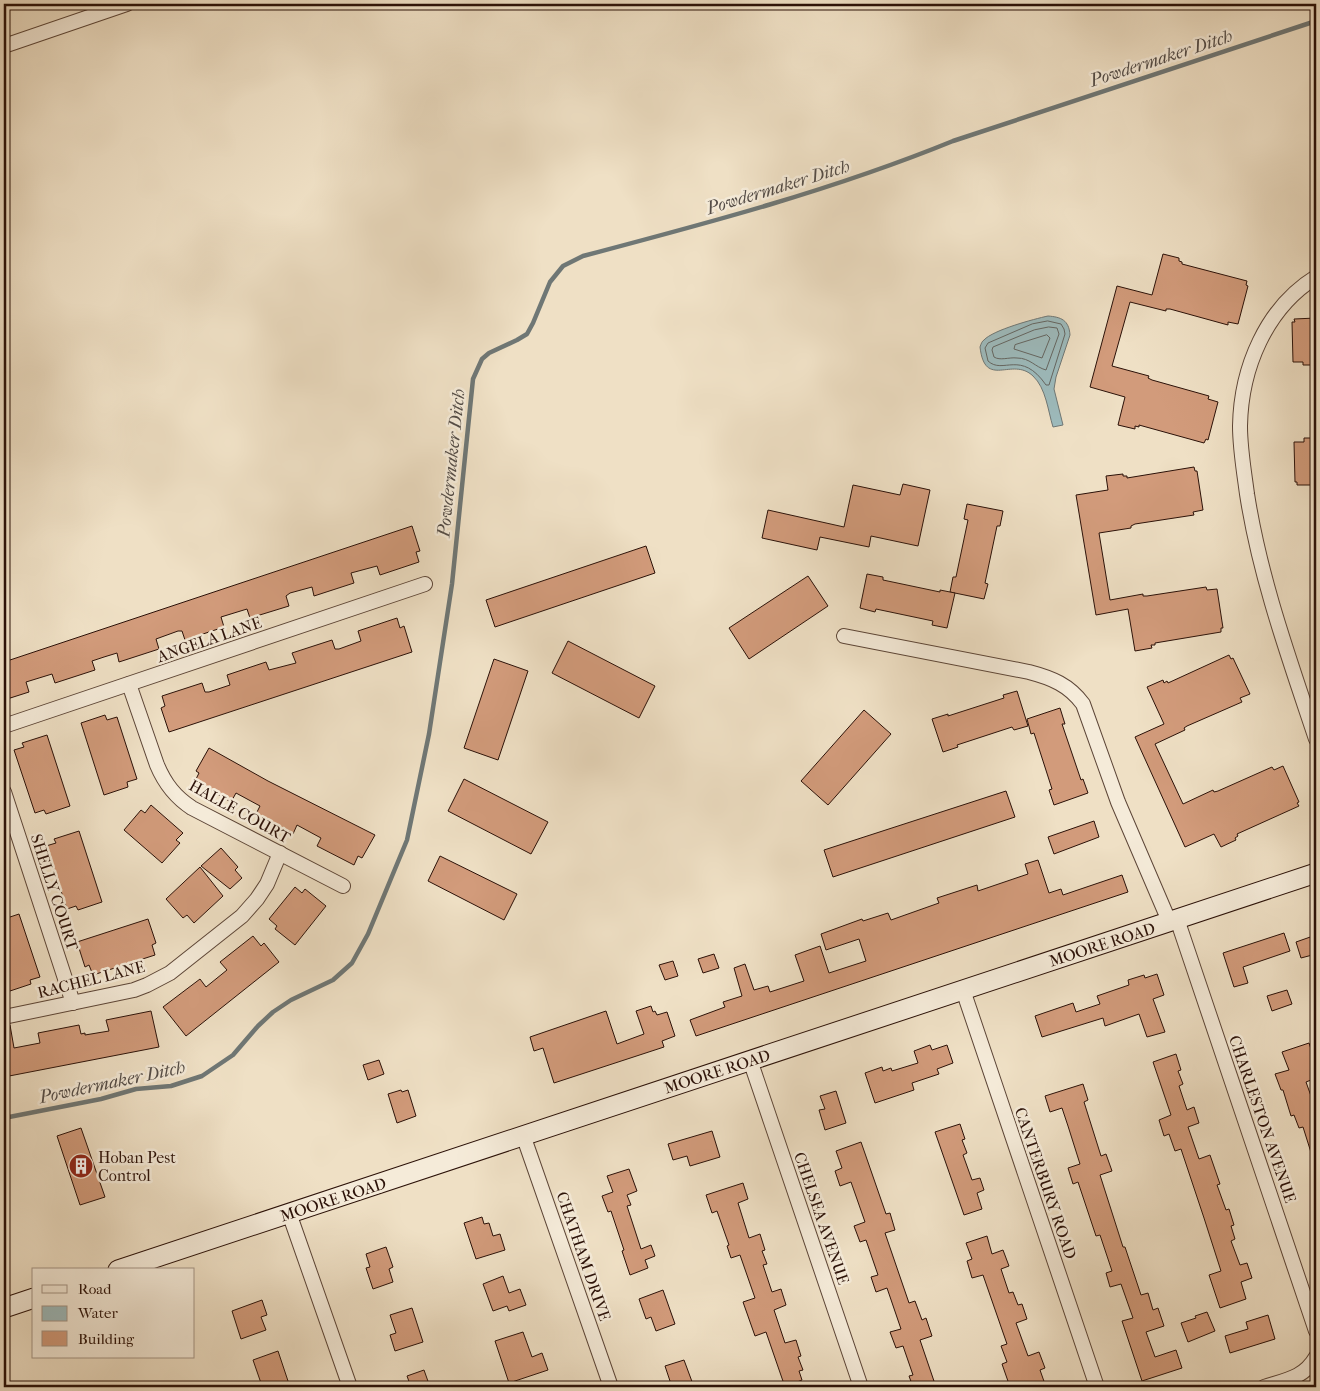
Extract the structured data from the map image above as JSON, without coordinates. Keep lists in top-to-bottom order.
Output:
{
  "streets": {
    "street": [
      "ANGELA LANE",
      "HALLE COURT",
      "SHELLY COURT",
      "MOORE ROAD",
      "RACHEL LANE",
      "CHARLESTON AVENUE",
      "CANTERBURY ROAD",
      "CHELSEA AVENUE",
      "CHATHAM DRIVE"
    ]
  },
  "crossings": [
    ["ANGELA LANE", "HALLE COURT"],
    ["HALLE COURT", "RACHEL LANE"],
    ["SHELLY COURT", "RACHEL LANE"],
    ["MOORE ROAD", "CHARLESTON AVENUE"],
    ["MOORE ROAD", "CANTERBURY ROAD"],
    ["MOORE ROAD", "CHELSEA AVENUE"],
    ["MOORE ROAD", "CHATHAM DRIVE"]
  ],
  "water": ["Powdermaker Ditch"],
  "places": {
    "building": ["Hoban Pest Control"]
  },
  "legend": ["Road", "Water", "Building"]
}
